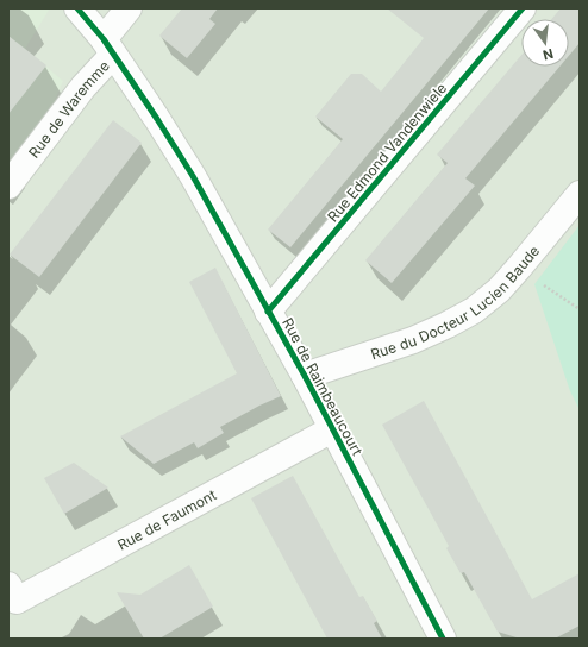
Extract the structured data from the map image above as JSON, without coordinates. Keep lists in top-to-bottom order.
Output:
{
  "streets": {
    "street": [
      "Rue de Waremme",
      "Rue Edmond Vandenwiele",
      "Rue du Docteur Lucien Baude",
      "Rue de Raimbeaucourt",
      "Rue de Faumont"
    ]
  },
  "crossings": [
    ["Rue de Waremme", "Rue de Raimbeaucourt"],
    ["Rue Edmond Vandenwiele", "Rue de Raimbeaucourt"],
    ["Rue du Docteur Lucien Baude", "Rue de Raimbeaucourt"],
    ["Rue de Raimbeaucourt", "Rue de Faumont"]
  ],
  "north": "bottom"
}
